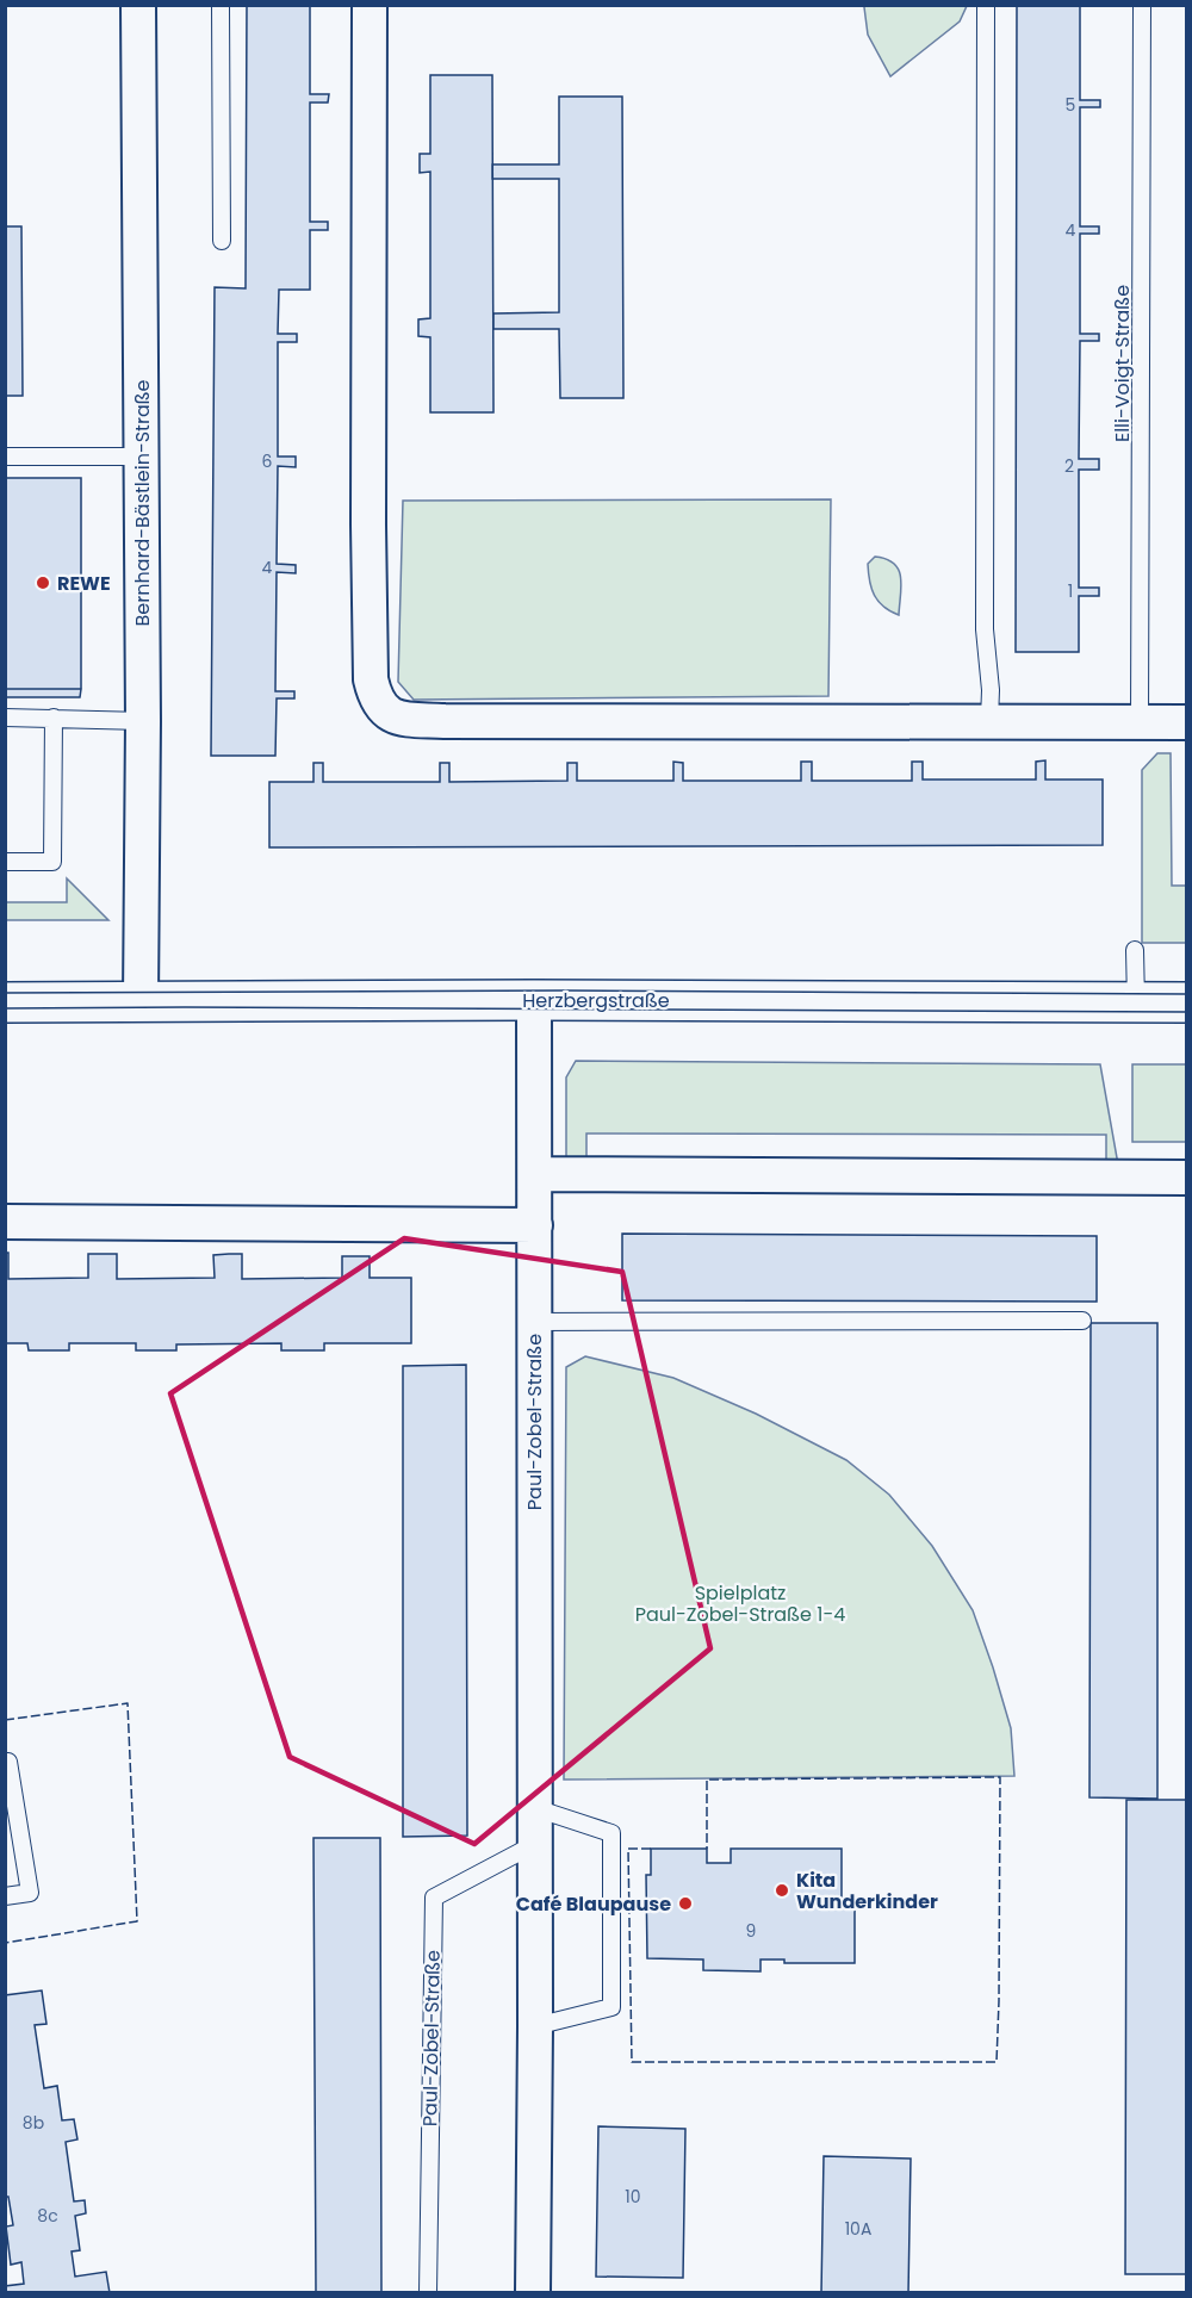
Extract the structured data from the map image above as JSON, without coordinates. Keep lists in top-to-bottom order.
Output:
{
  "streets": {
    "street": ["Bernhard-Bästlein-Straße", "Herzbergstraße", "Paul-Zobel-Straße"],
    "lane": ["Elli-Voigt-Straße"]
  },
  "crossings": [
    ["Bernhard-Bästlein-Straße", "Herzbergstraße"],
    ["Herzbergstraße", "Paul-Zobel-Straße"]
  ],
  "parks": ["Spielplatz Paul-Zobel-Straße 1-4"],
  "places": ["REWE", "Kita Wunderkinder", "Café Blaupause"],
  "house_numbers": [
    "5",
    "4",
    "6",
    "2",
    "4",
    "1",
    "9",
    "8b",
    "10",
    "8c",
    "10A"
  ]
}
